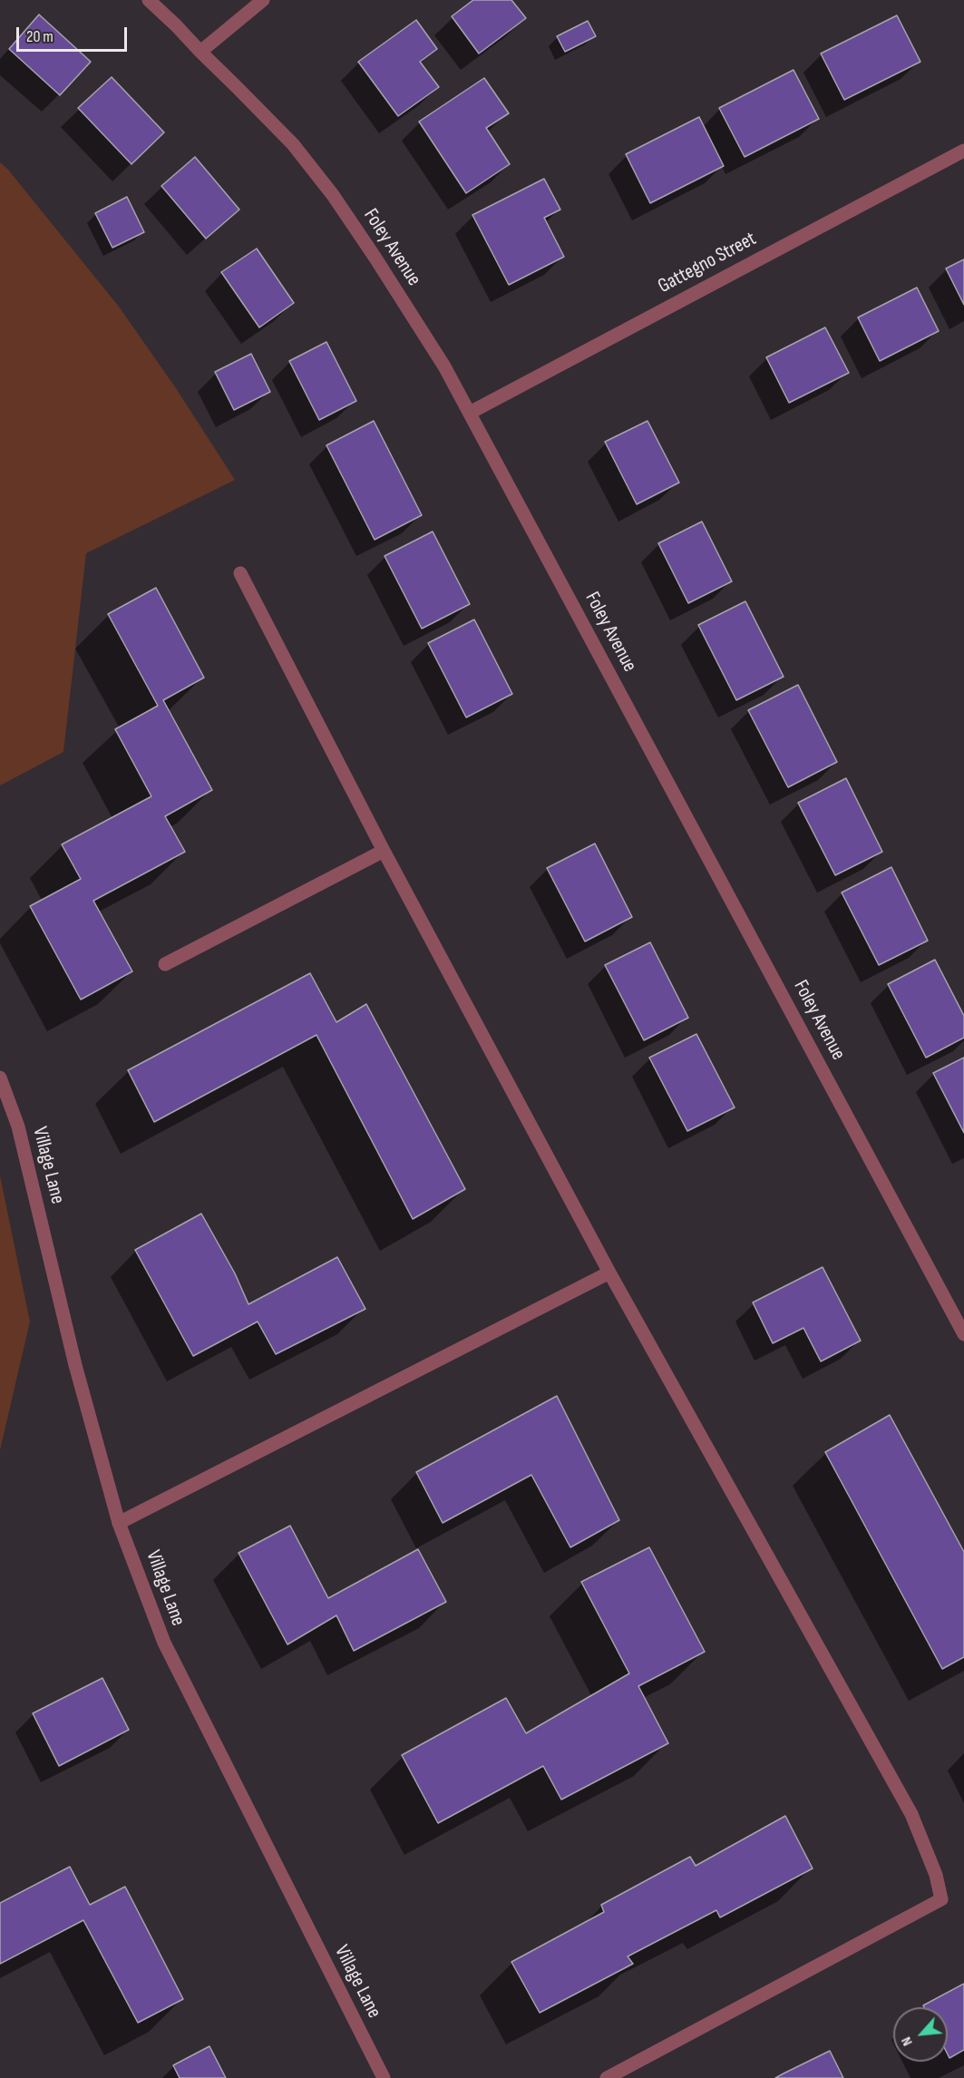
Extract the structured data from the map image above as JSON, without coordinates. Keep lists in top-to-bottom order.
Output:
{
  "streets": {
    "street": ["Foley Avenue", "Gattegno Street", "Village Lane"]
  },
  "crossings": [
    ["Foley Avenue", "Gattegno Street"]
  ],
  "scale_bar": "20 m",
  "north": "bottom left"
}
